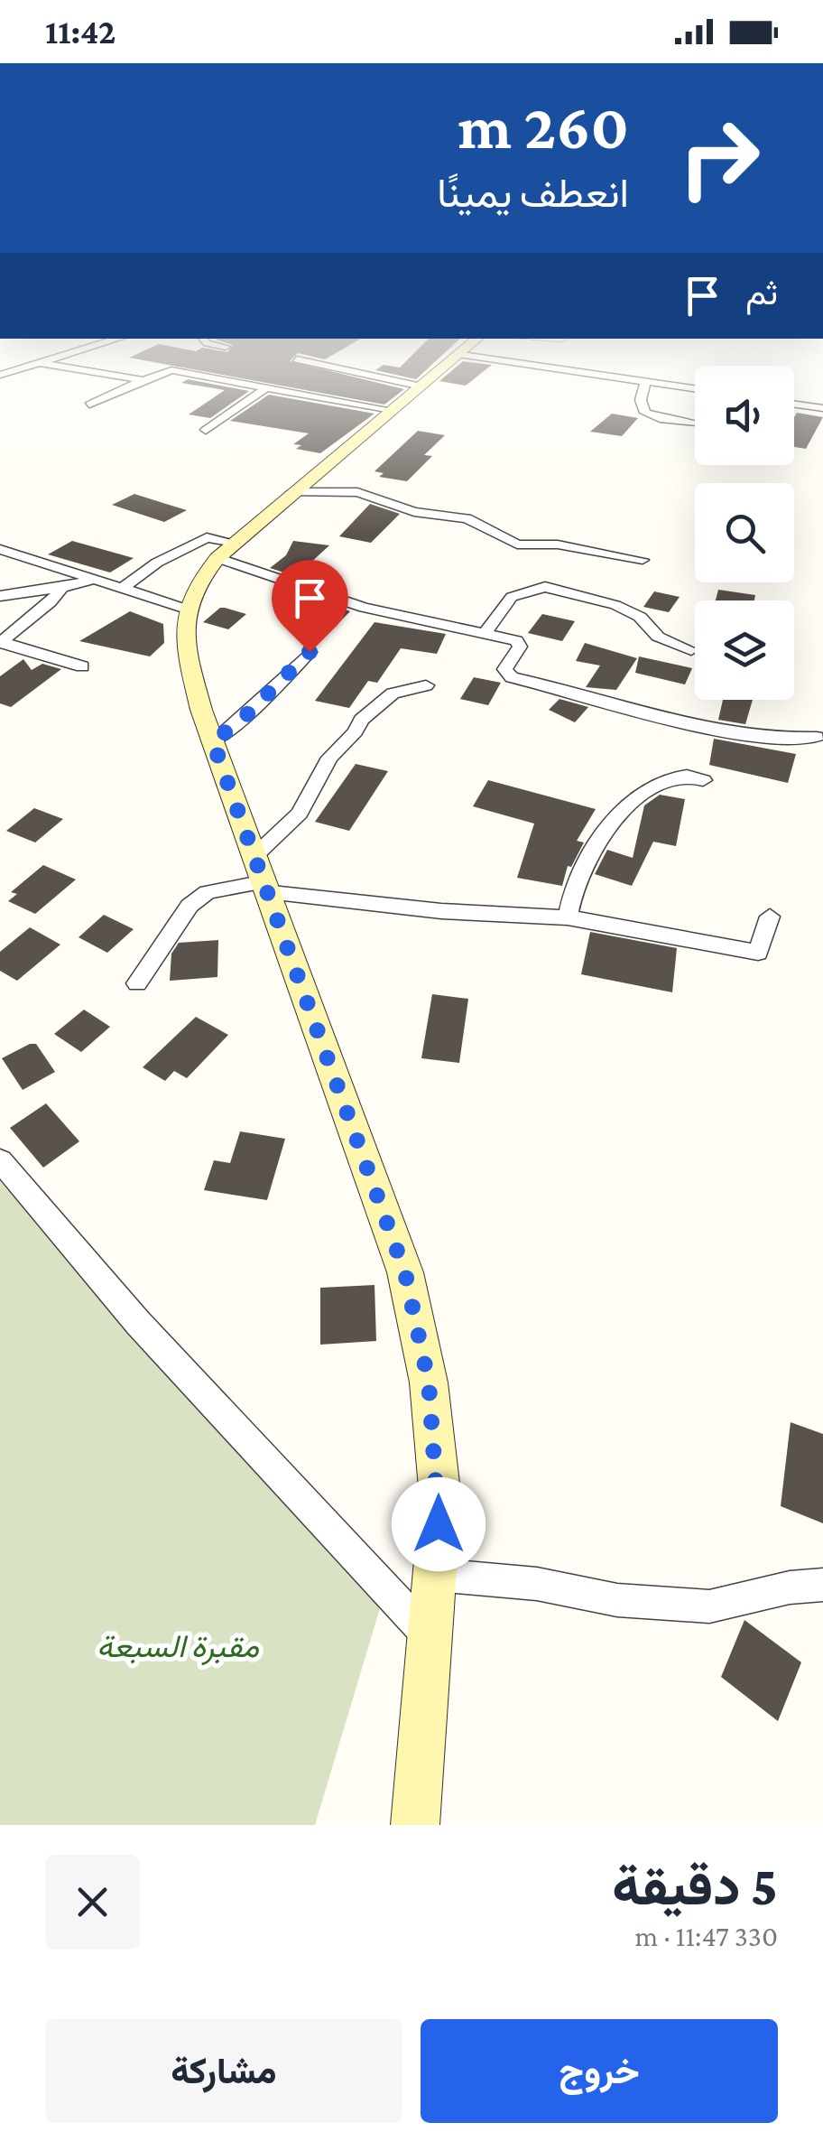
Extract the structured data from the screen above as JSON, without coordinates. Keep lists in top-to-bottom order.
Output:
{
  "parks": ["مقبرة السبعة"],
  "page": {
    "status": "11:42",
    "turn": ["260 m", "انعطف يمينًا"],
    "then": "ثم",
    "heading": ["5 دقيقة", "330 m · 11:47"],
    "buttons": ["خروج", "مشاركة"]
  }
}
